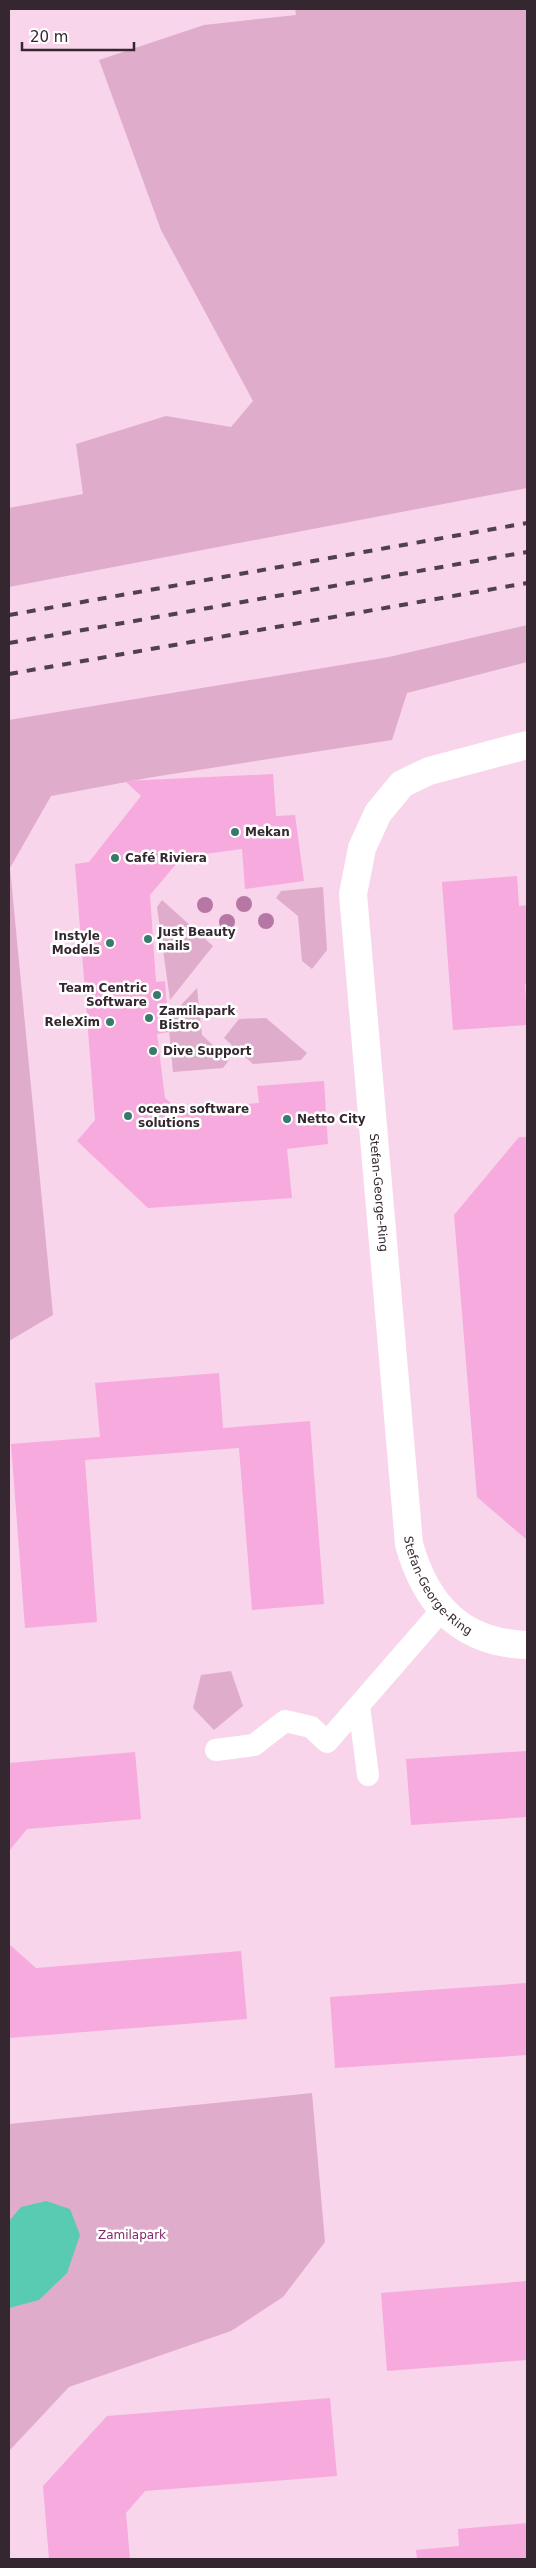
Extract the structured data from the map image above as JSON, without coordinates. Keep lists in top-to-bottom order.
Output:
{
  "streets": {
    "street": ["Stefan-George-Ring"]
  },
  "parks": ["Zamilapark"],
  "places": [
    "Mekan",
    "Café Riviera",
    "Just Beauty nails",
    "Instyle Models",
    "Team Centric Software",
    "Zamilapark Bistro",
    "ReleXim",
    "Dive Support",
    "oceans software solutions",
    "Netto City"
  ],
  "scale_bar": "20 m"
}
